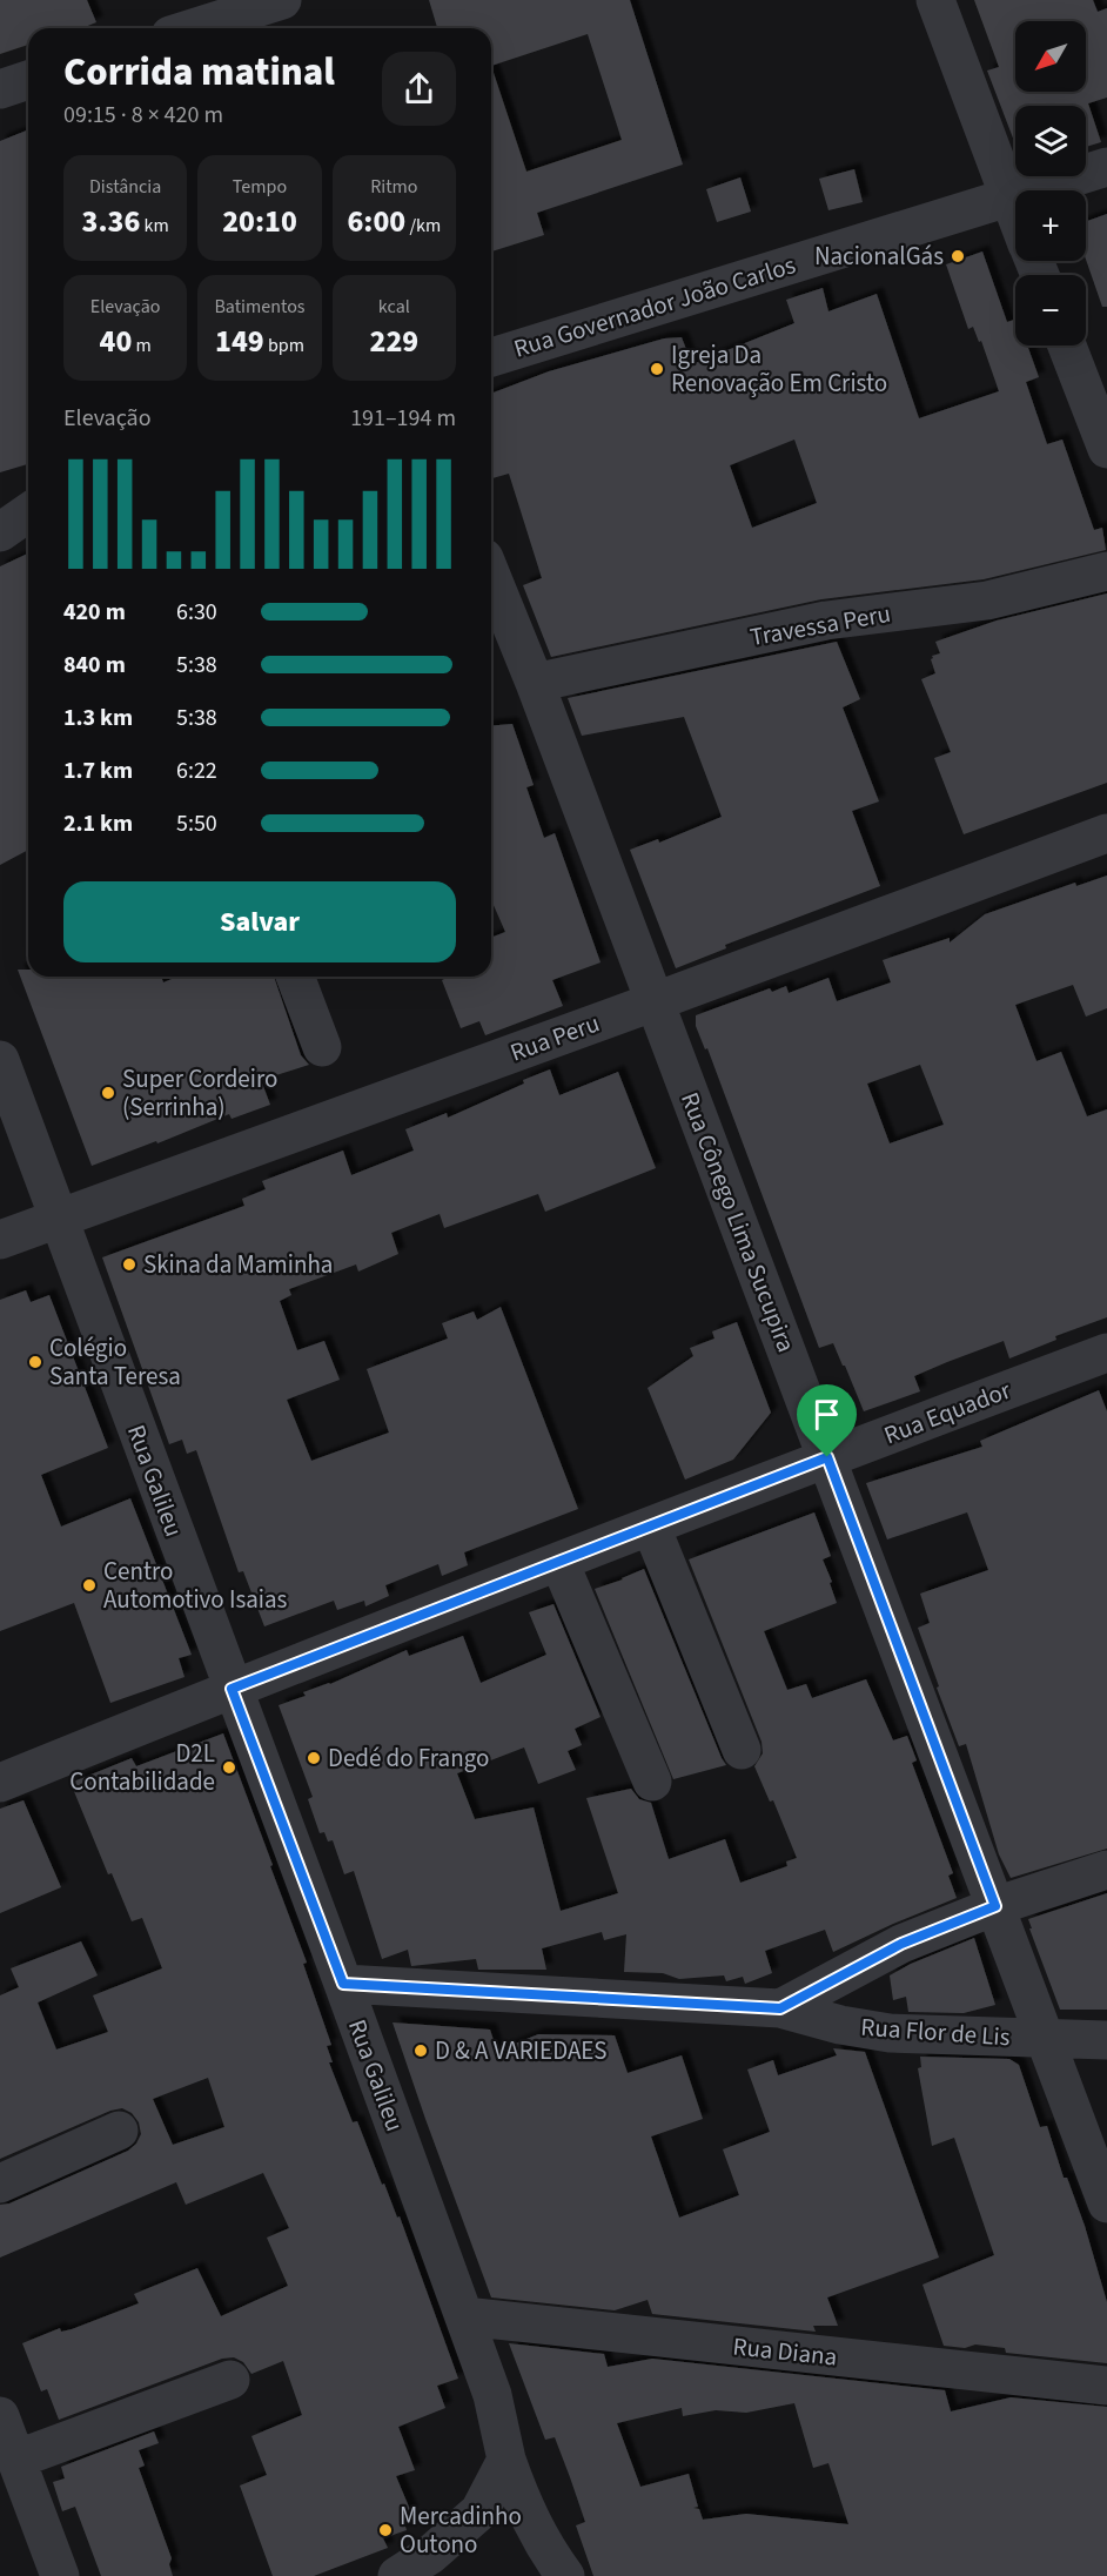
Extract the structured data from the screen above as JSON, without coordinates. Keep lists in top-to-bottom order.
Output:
{
  "streets": {
    "street": [
      "Rua Governador João Carlos",
      "Travessa Peru",
      "Rua Peru",
      "Rua Cônego Lima Sucupira",
      "Rua Equador",
      "Rua Galileu",
      "Rua Flor de Lis",
      "Rua Diana"
    ]
  },
  "crossings": [
    ["Travessa Peru", "Rua Cônego Lima Sucupira"],
    ["Rua Peru", "Rua Cônego Lima Sucupira"],
    ["Rua Peru", "Rua Galileu"],
    ["Rua Cônego Lima Sucupira", "Rua Equador"],
    ["Rua Cônego Lima Sucupira", "Rua Flor de Lis"],
    ["Rua Equador", "Rua Galileu"],
    ["Rua Galileu", "Rua Flor de Lis"],
    ["Rua Galileu", "Rua Diana"]
  ],
  "places": [
    "NacionalGás",
    "Igreja Da Renovação Em Cristo",
    "Super Cordeiro (Serrinha)",
    "Skina da Maminha",
    "Colégio Santa Teresa",
    "Centro Automotivo Isaias",
    "Dedé do Frango",
    "D2L Contabilidade",
    "D & A VARIEDAES",
    "Mercadinho Outono"
  ],
  "north": "bottom left",
  "page": {
    "map_buttons": ["+", "−"],
    "heading": ["Corrida matinal", "09:15 · 8 × 420 m"],
    "stats": [
      ["Distância", "3.36 km"],
      ["Tempo", "20:10"],
      ["Ritmo", "6:00 /km"],
      ["Elevação", "40 m"],
      ["Batimentos", "149 bpm"],
      ["kcal", "229"]
    ],
    "chart": ["Elevação", "191–194 m"],
    "list": [
      {
        "name": "420 m",
        "note": "6:30"
      },
      {
        "name": "840 m",
        "note": "5:38"
      },
      {
        "name": "1.3 km",
        "note": "5:38"
      },
      {
        "name": "1.7 km",
        "note": "6:22"
      },
      {
        "name": "2.1 km",
        "note": "5:50"
      }
    ],
    "buttons": "Salvar"
  }
}
